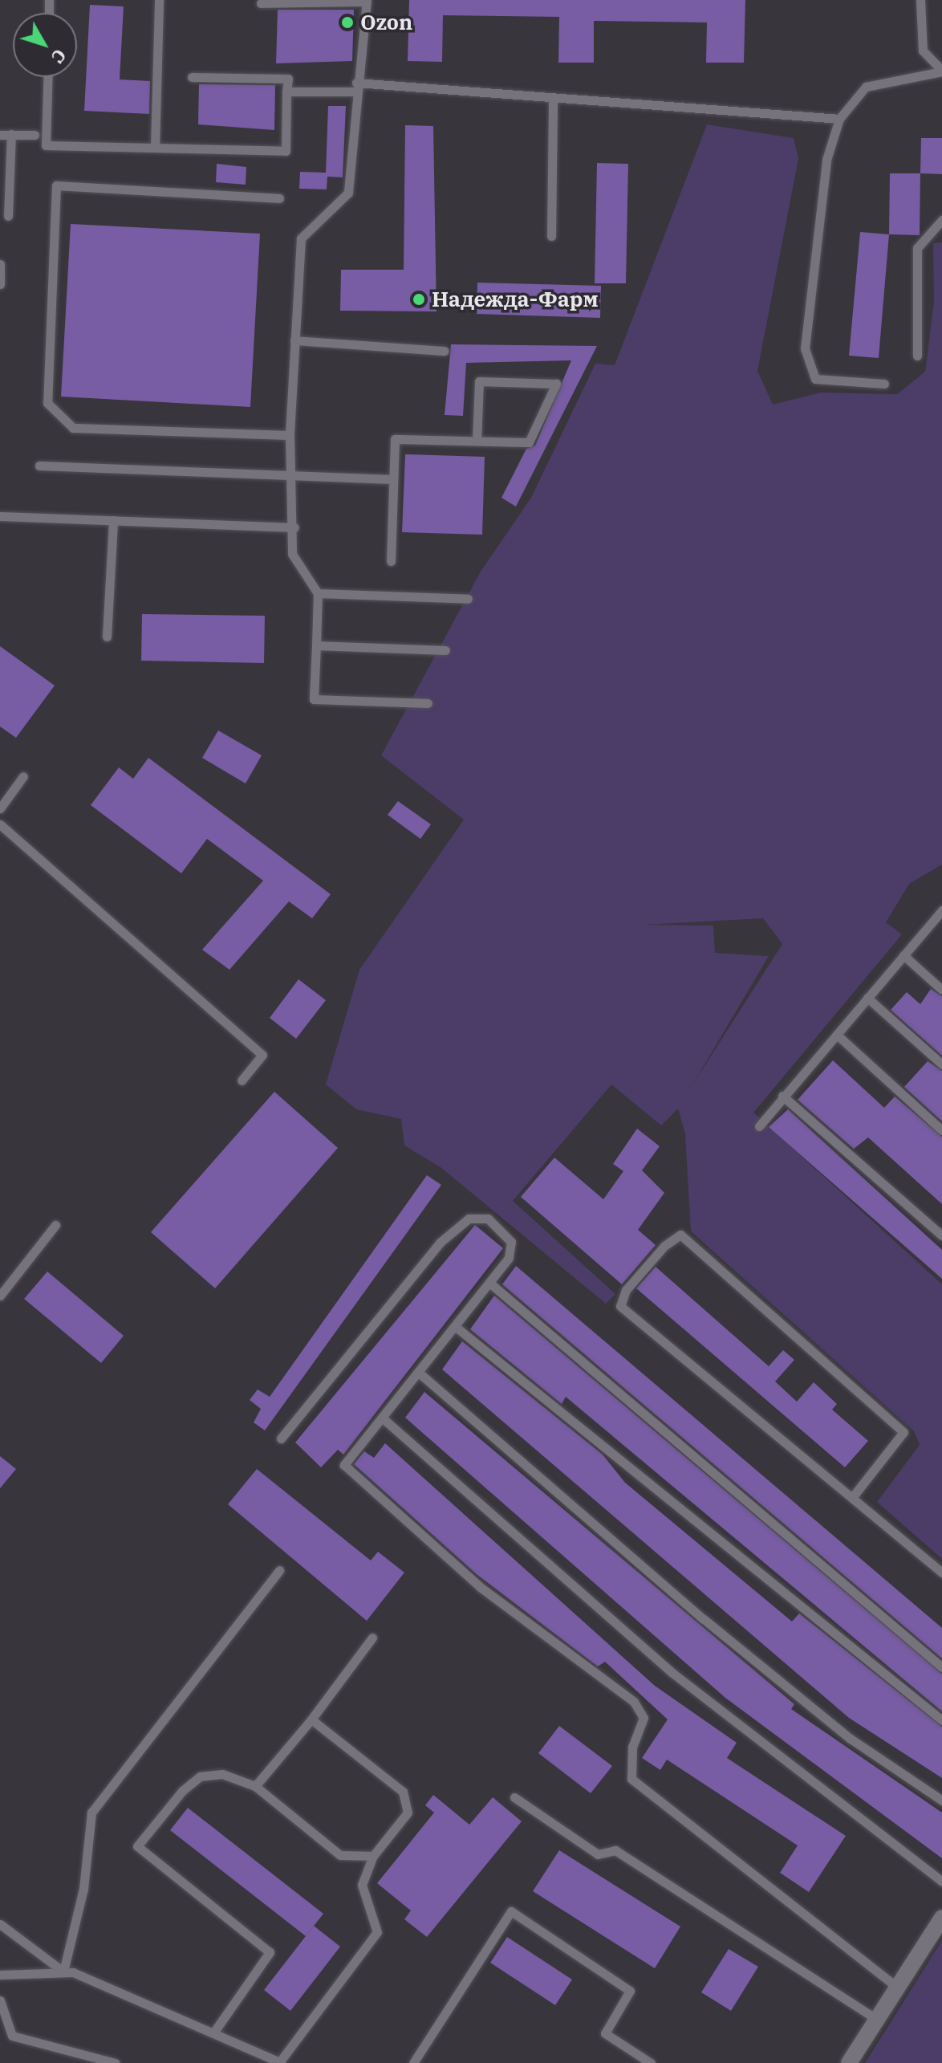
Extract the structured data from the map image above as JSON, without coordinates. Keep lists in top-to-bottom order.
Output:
{
  "places": ["Ozon", "Надежда-Фарм"],
  "north": "bottom right"
}
